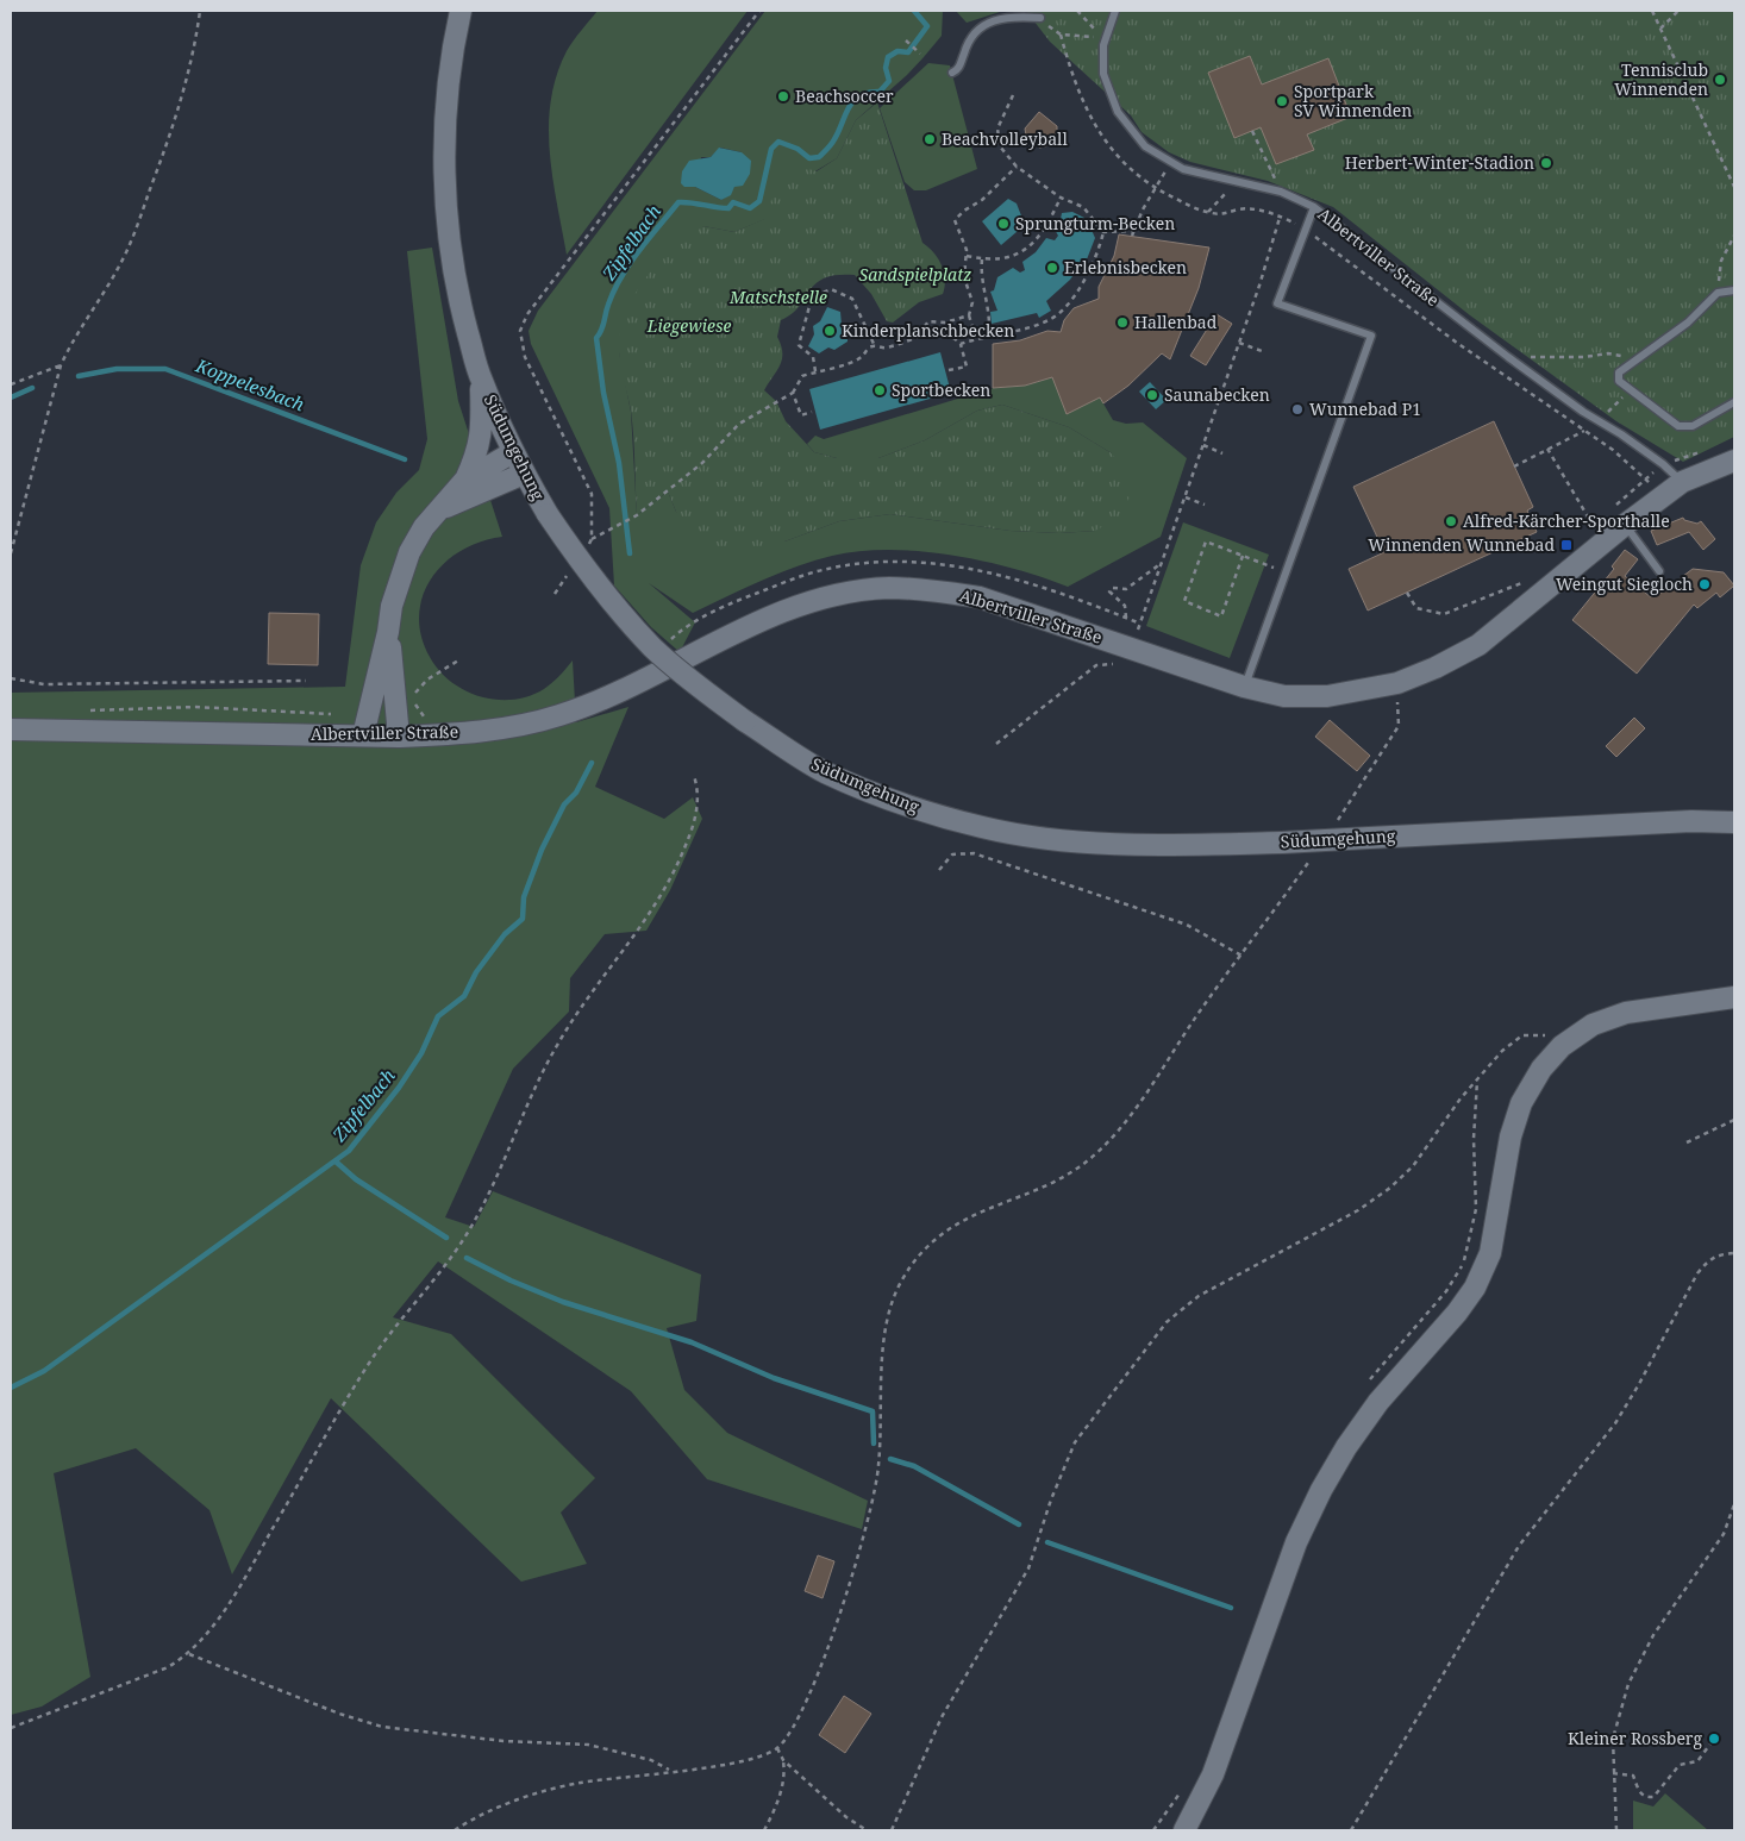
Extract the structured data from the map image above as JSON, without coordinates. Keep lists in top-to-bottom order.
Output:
{
  "streets": {
    "street": ["Albertviller Straße", "Südumgehung"]
  },
  "water": ["Zipfelbach", "Koppelesbach"],
  "parks": ["Sandspielplatz", "Matschstelle", "Liegewiese"],
  "places": {
    "other": [
      "Tennisclub Winnenden",
      "Beachsoccer",
      "Sportpark SV Winnenden",
      "Beachvolleyball",
      "Herbert-Winter-Stadion",
      "Sprungturm-Becken",
      "Erlebnisbecken",
      "Hallenbad",
      "Kinderplanschbecken",
      "Sportbecken",
      "Saunabecken",
      "Wunnebad P1",
      "Alfred-Kärcher-Sporthalle",
      "Weingut Siegloch",
      "Kleiner Rossberg"
    ],
    "transit": ["Winnenden Wunnebad"]
  }
}
